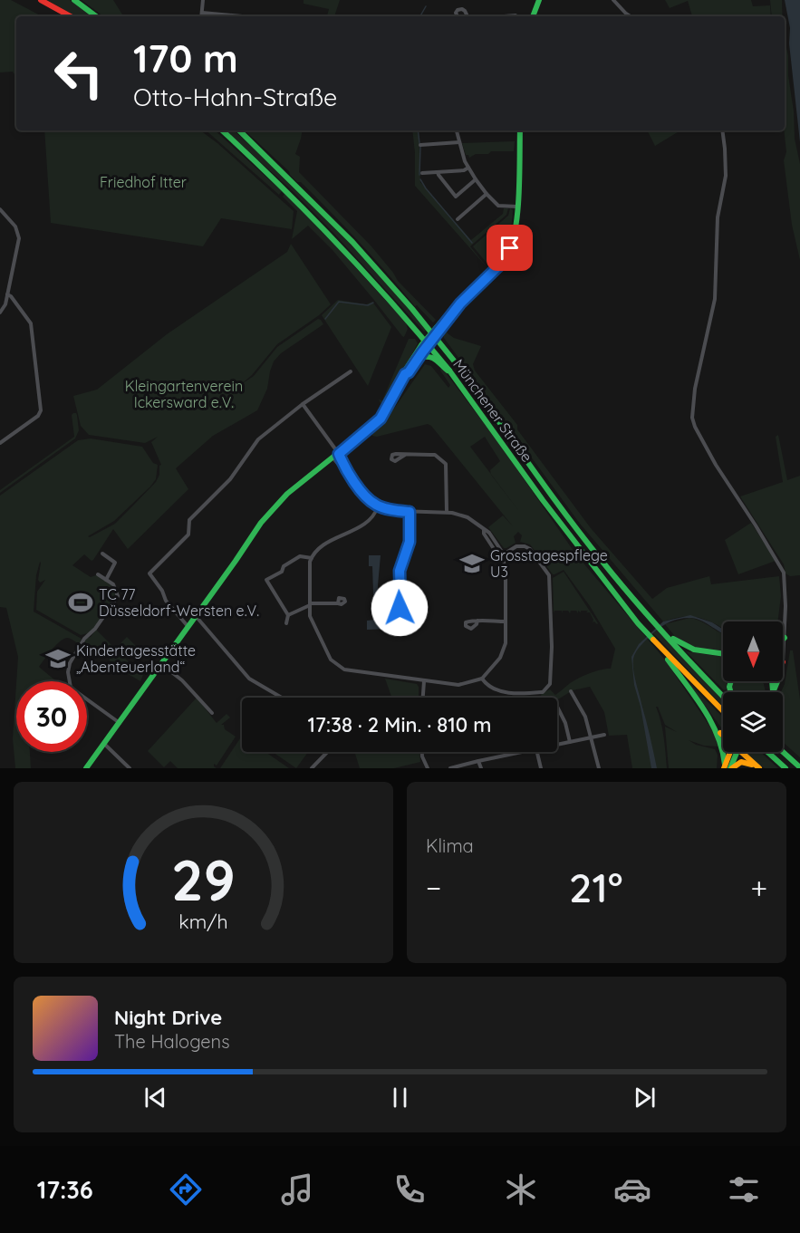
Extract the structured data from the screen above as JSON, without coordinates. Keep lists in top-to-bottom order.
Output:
{
  "streets": {
    "main road": ["Münchener Straße"]
  },
  "parks": ["Friedhof Itter", "Kleingartenverein Ickersward e.V."],
  "places": {
    "school or university": ["Grosstagespflege U3", "Kindertagesstätte „Abenteuerland“"],
    "sports": ["TC 77 Düsseldorf-Wersten e.V."]
  },
  "north": "bottom",
  "page": {
    "turn": ["170 m", "Otto-Hahn-Straße"],
    "limit": "30",
    "trip": "17:38 · 2 Min. · 810 m",
    "tile": "Klima",
    "heat": ["−", "21°", "+"],
    "song": ["Night Drive", "The Halogens"],
    "tabs": "17:36",
    "gauge": ["29", "km/h"]
  }
}
